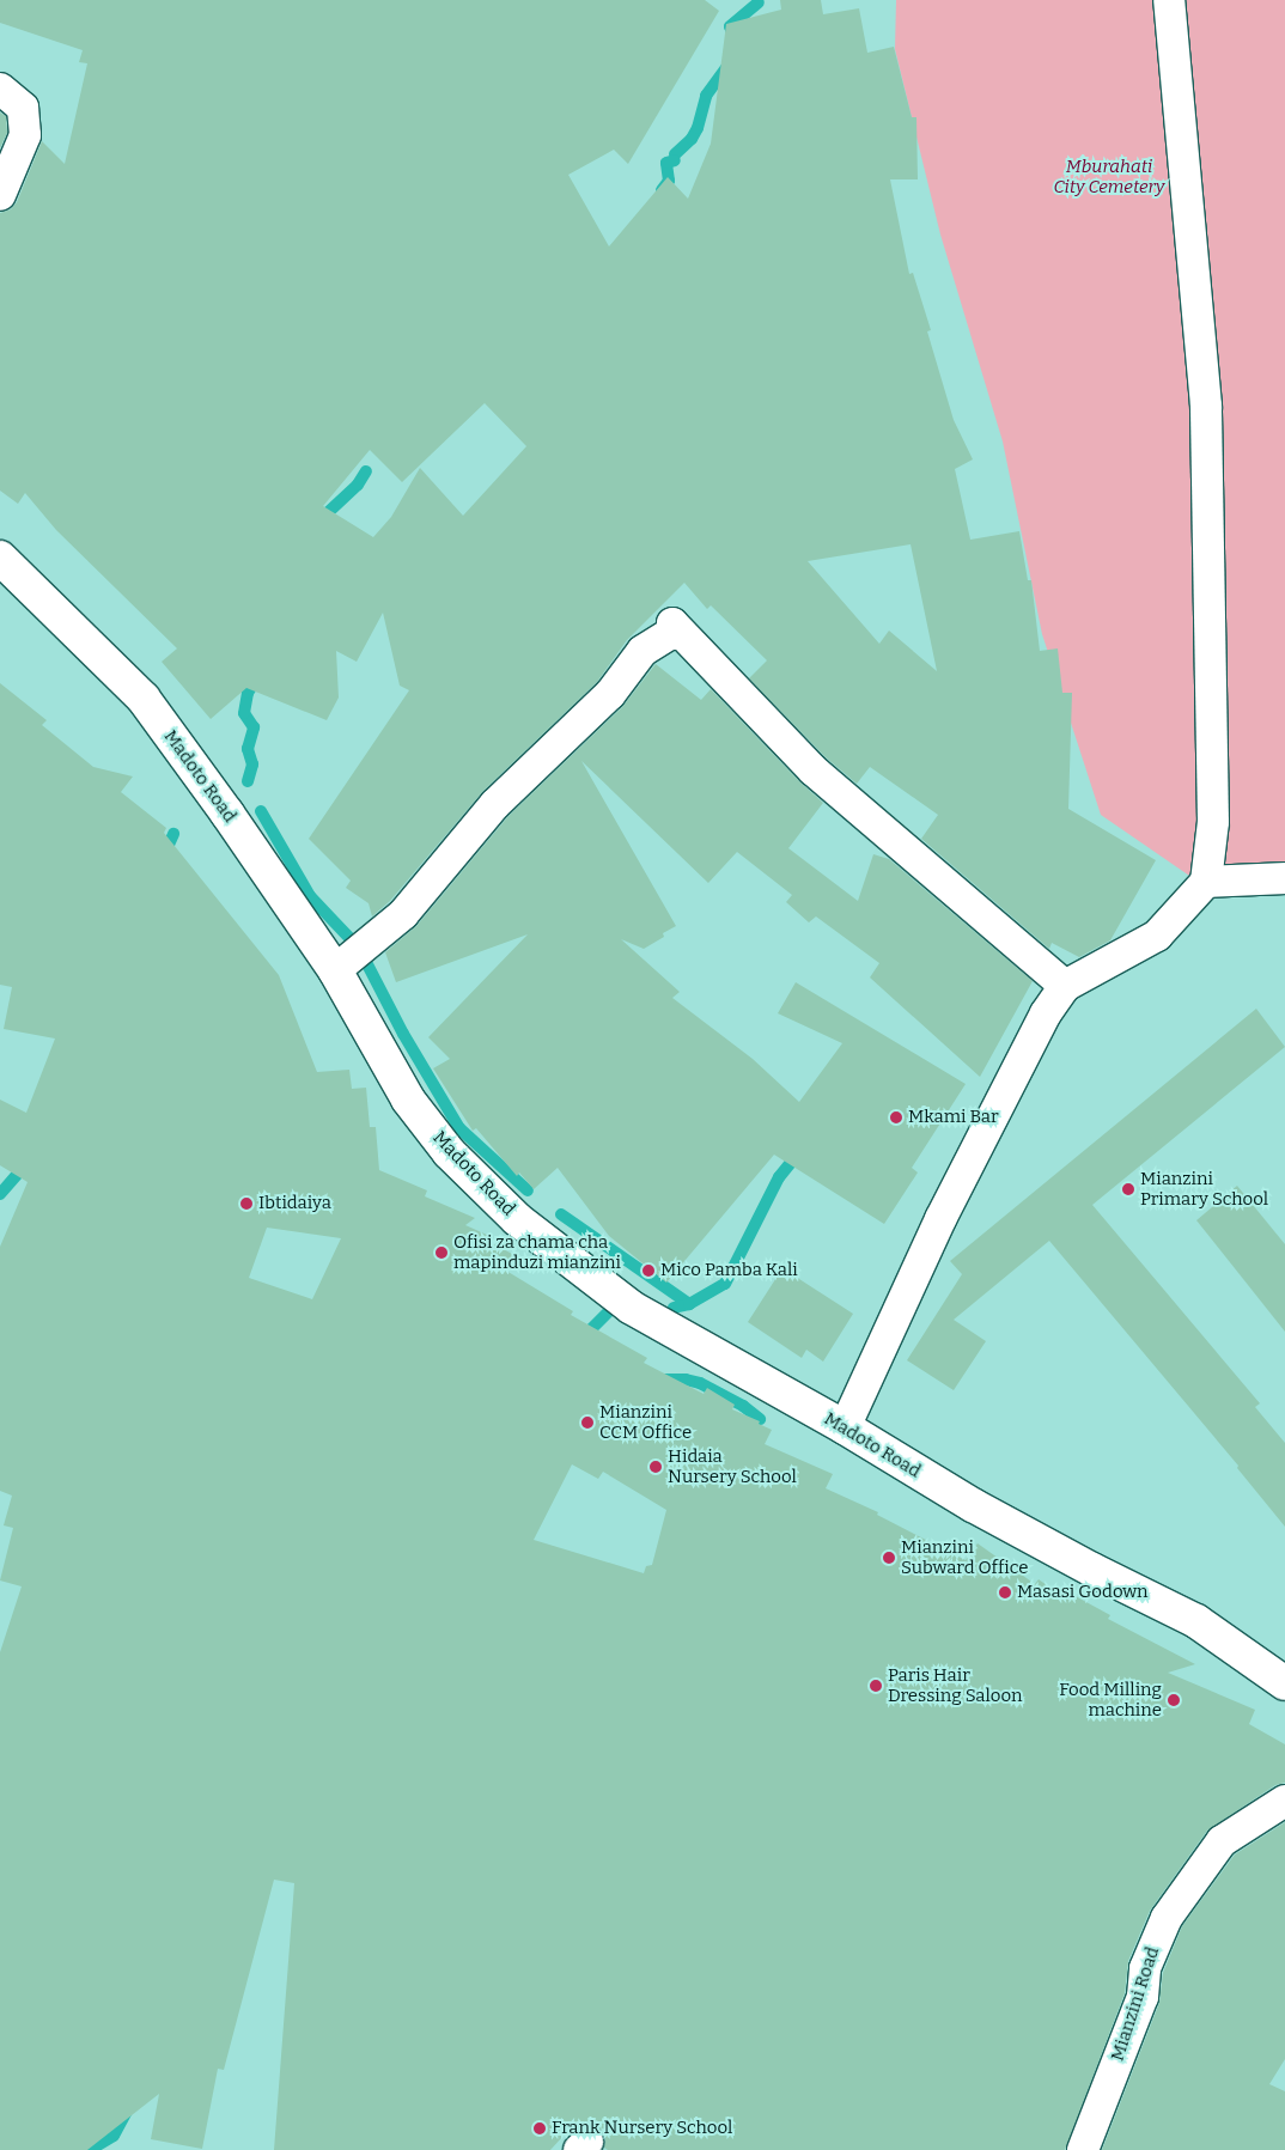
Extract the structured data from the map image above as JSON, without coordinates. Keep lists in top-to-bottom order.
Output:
{
  "streets": {
    "main road": ["Madoto Road"],
    "street": ["Mianzini Road"]
  },
  "parks": ["Mburahati City Cemetery"],
  "places": [
    "Mkami Bar",
    "Mianzini Primary School",
    "Ibtidaiya",
    "Ofisi za chama cha mapinduzi mianzini",
    "Mico Pamba Kali",
    "Mianzini CCM Office",
    "Hidaia Nursery School",
    "Mianzini Subward Office",
    "Masasi Godown",
    "Paris Hair Dressing Saloon",
    "Food Milling machine",
    "Frank Nursery School"
  ]
}
